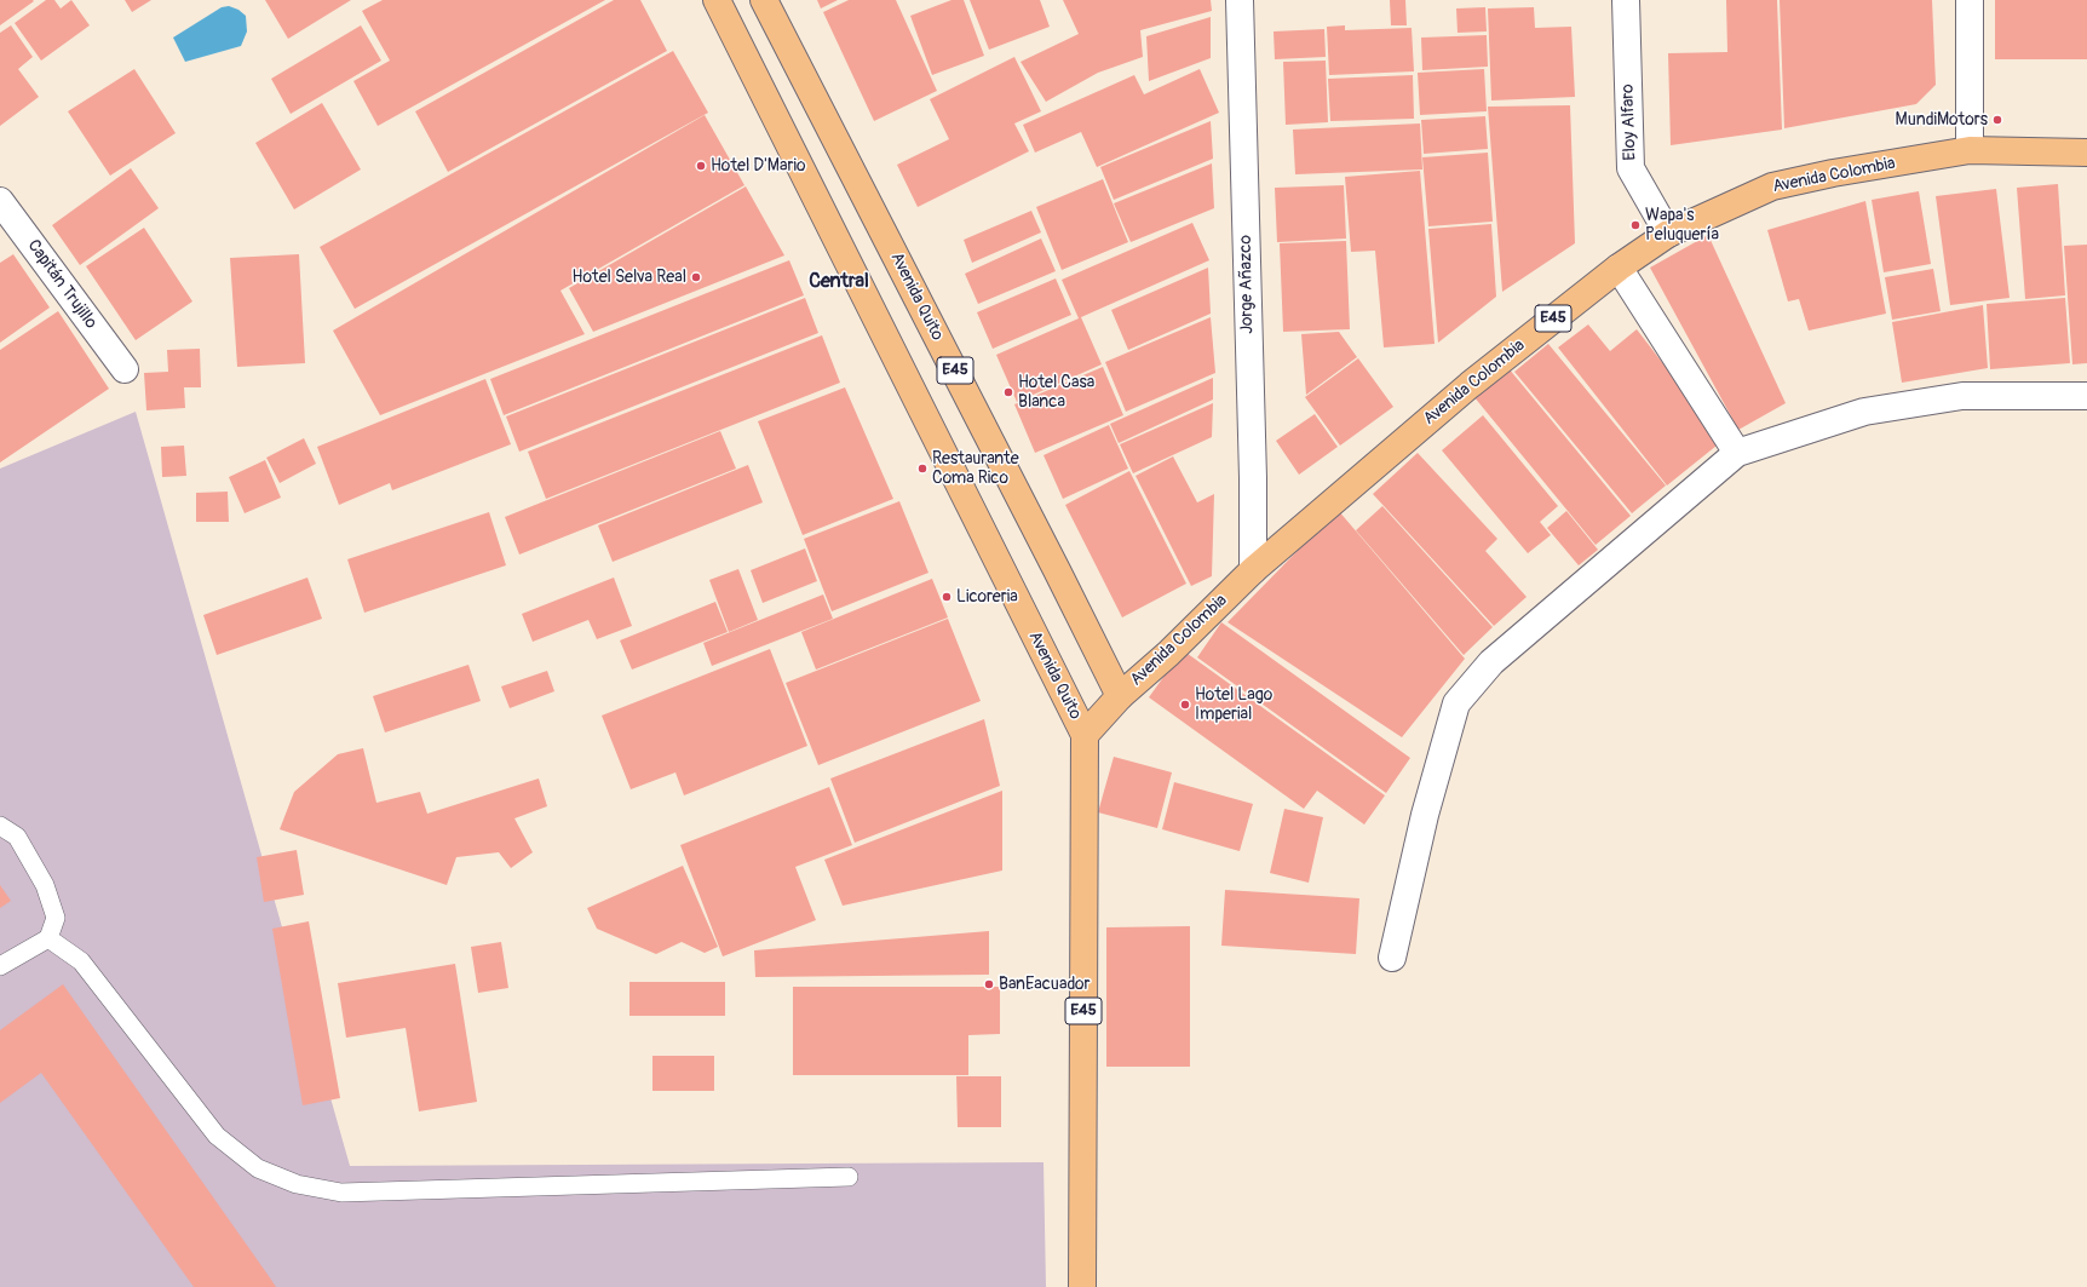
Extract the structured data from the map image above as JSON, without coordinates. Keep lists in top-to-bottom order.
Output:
{
  "streets": {
    "main road": ["Avenida Colombia", "Avenida Quito", "E45"],
    "street": ["Eloy Alfaro", "Capitán Trujillo", "Jorge Añazco"]
  },
  "crossings": [
    ["Eloy Alfaro", "Avenida Colombia"],
    ["Avenida Colombia", "Jorge Añazco"],
    ["Avenida Colombia", "Avenida Quito"],
    ["Avenida Quito", "E45"]
  ],
  "districts": ["Central"],
  "places": [
    "MundiMotors",
    "Hotel D'Mario",
    "Wapa's Peluquería",
    "Hotel Selva Real",
    "Hotel Casa Blanca",
    "Restaurante Coma Rico",
    "Licoreria",
    "Hotel Lago Imperial",
    "BanEacuador"
  ]
}
